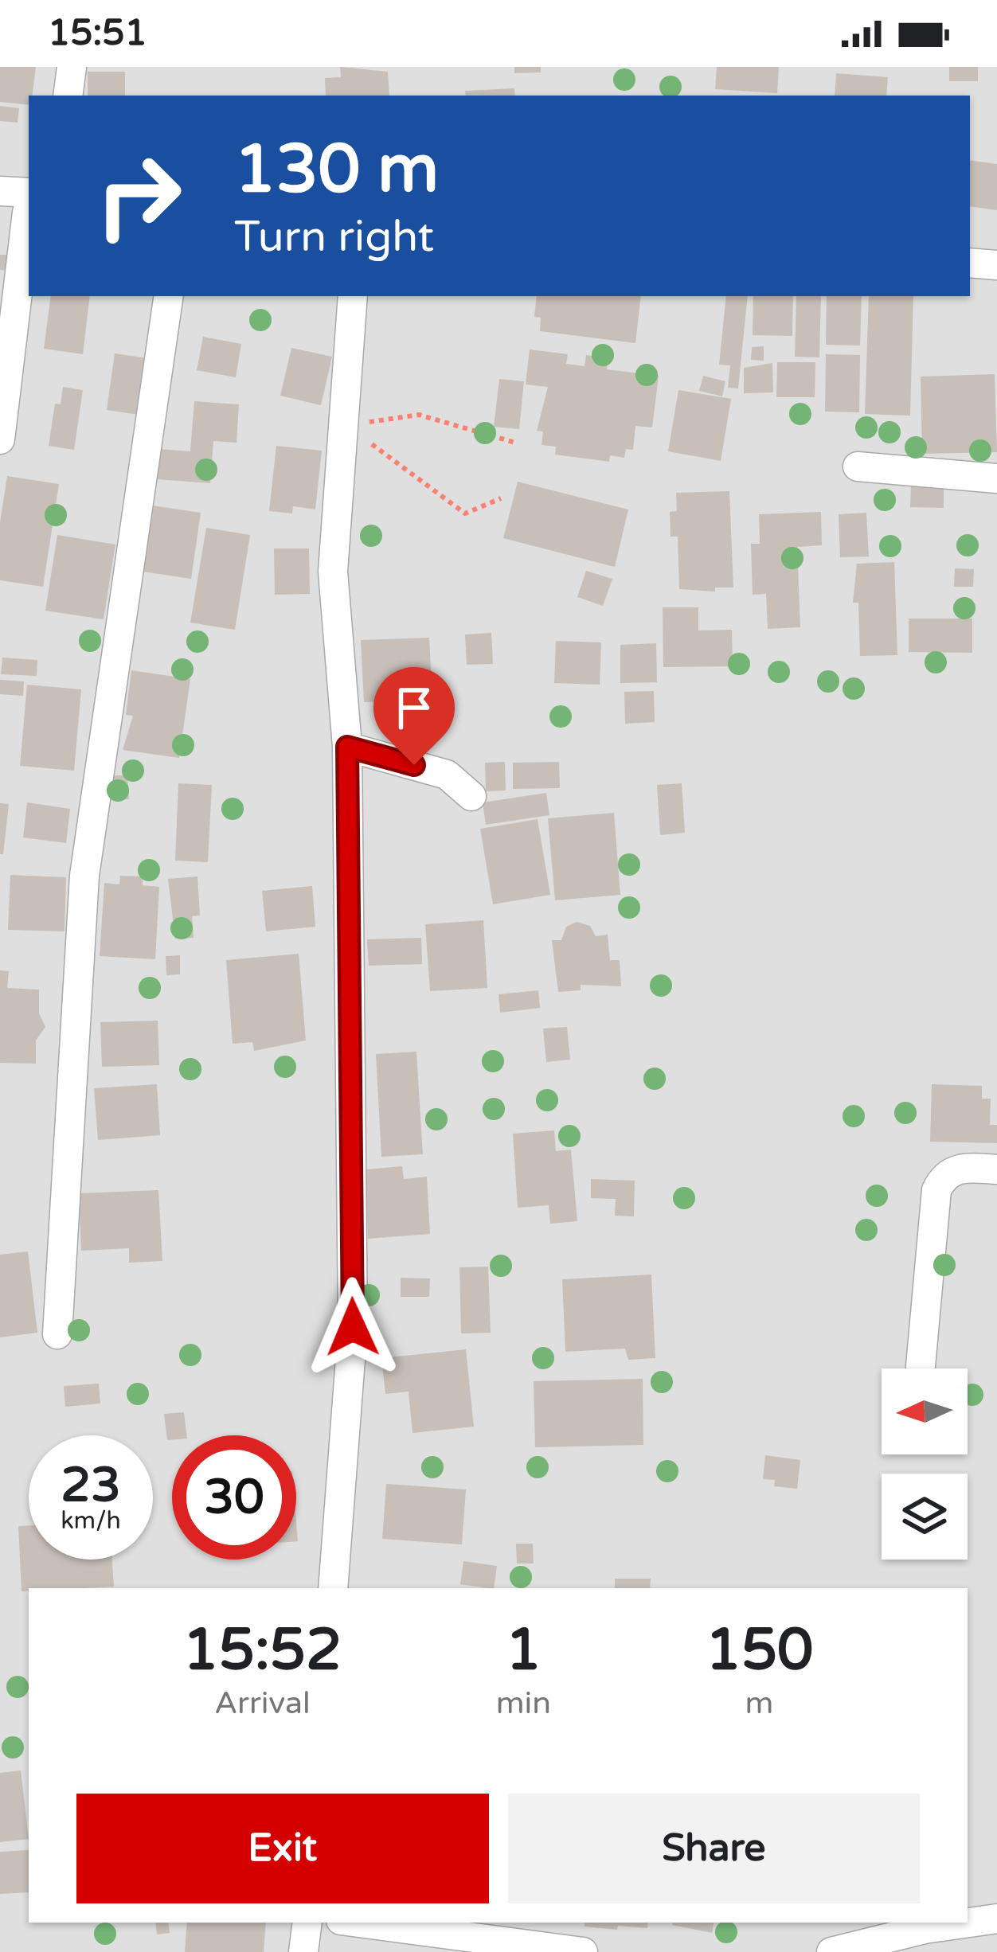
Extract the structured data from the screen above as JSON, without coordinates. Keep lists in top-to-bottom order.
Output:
{
  "north": "left",
  "page": {
    "status": "15:51",
    "turn": ["130 m", "Turn right"],
    "speed": "23 km/h",
    "limit": "30",
    "eta": [
      "15:52",
      "Arrival",
      "1",
      "min",
      "150",
      "m"
    ],
    "buttons": ["Exit", "Share"]
  }
}
